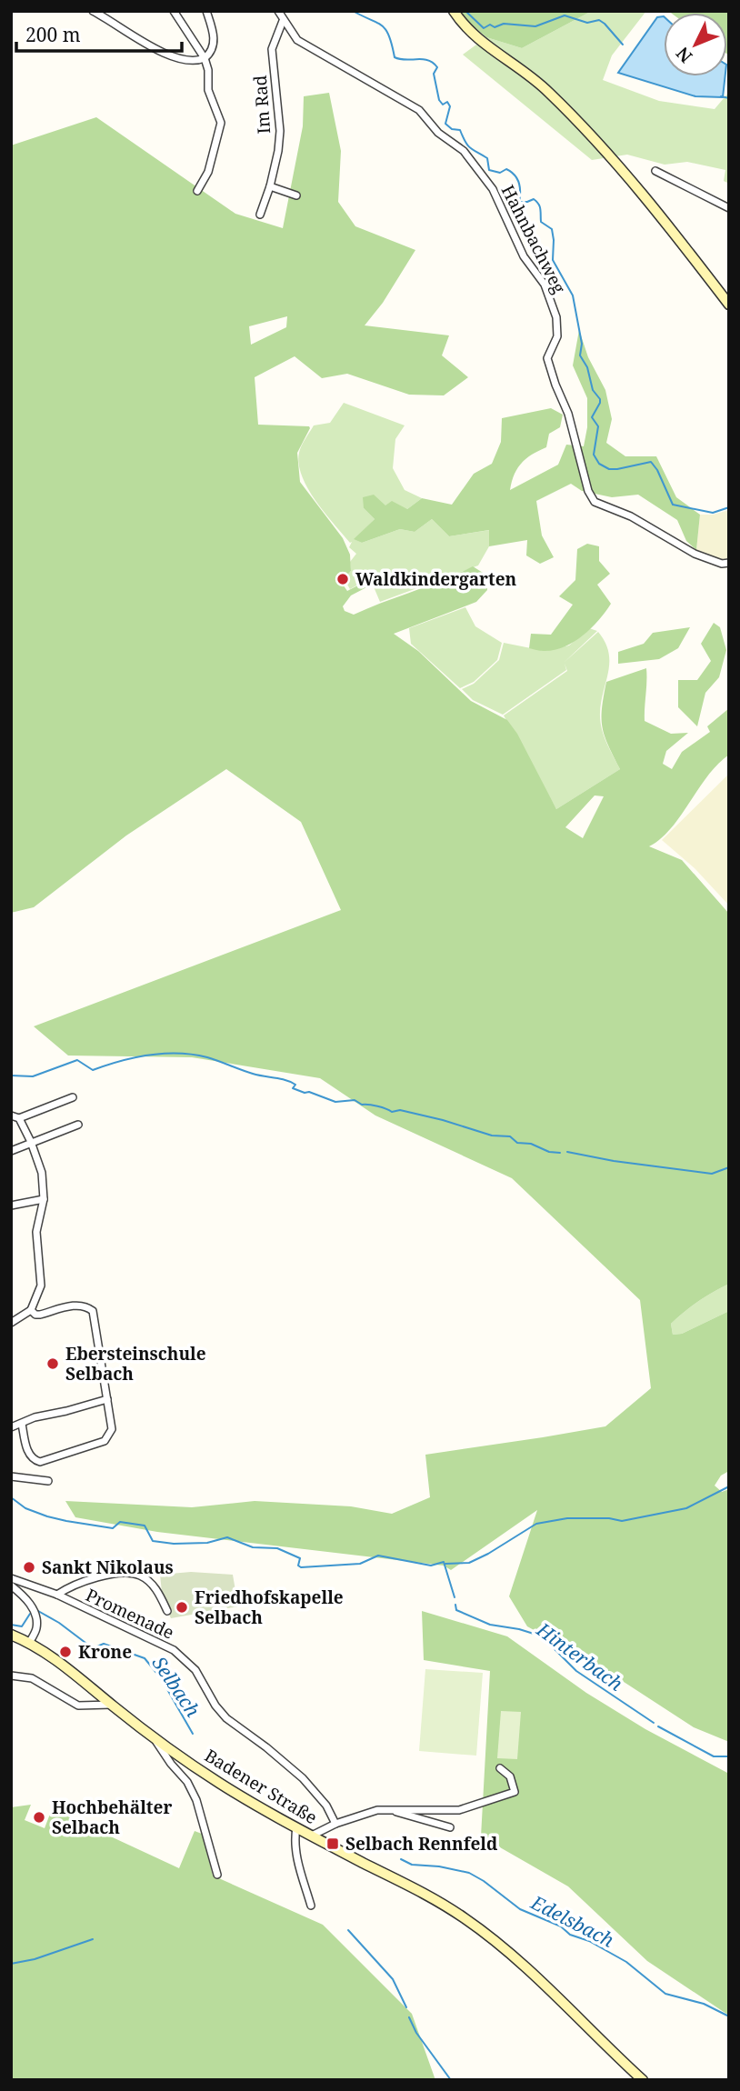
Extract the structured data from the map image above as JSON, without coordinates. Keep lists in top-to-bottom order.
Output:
{
  "streets": {
    "main road": ["Badener Straße"],
    "street": ["Im Rad", "Hahnbachweg", "Promenade"]
  },
  "crossings": [
    ["Im Rad", "Hahnbachweg"]
  ],
  "water": ["Hinterbach", "Selbach", "Edelsbach"],
  "places": {
    "other": [
      "Waldkindergarten",
      "Ebersteinschule Selbach",
      "Sankt Nikolaus",
      "Friedhofskapelle Selbach",
      "Krone",
      "Hochbehälter Selbach"
    ],
    "transit": ["Selbach Rennfeld"]
  },
  "scale_bar": "200 m",
  "north": "bottom left"
}
